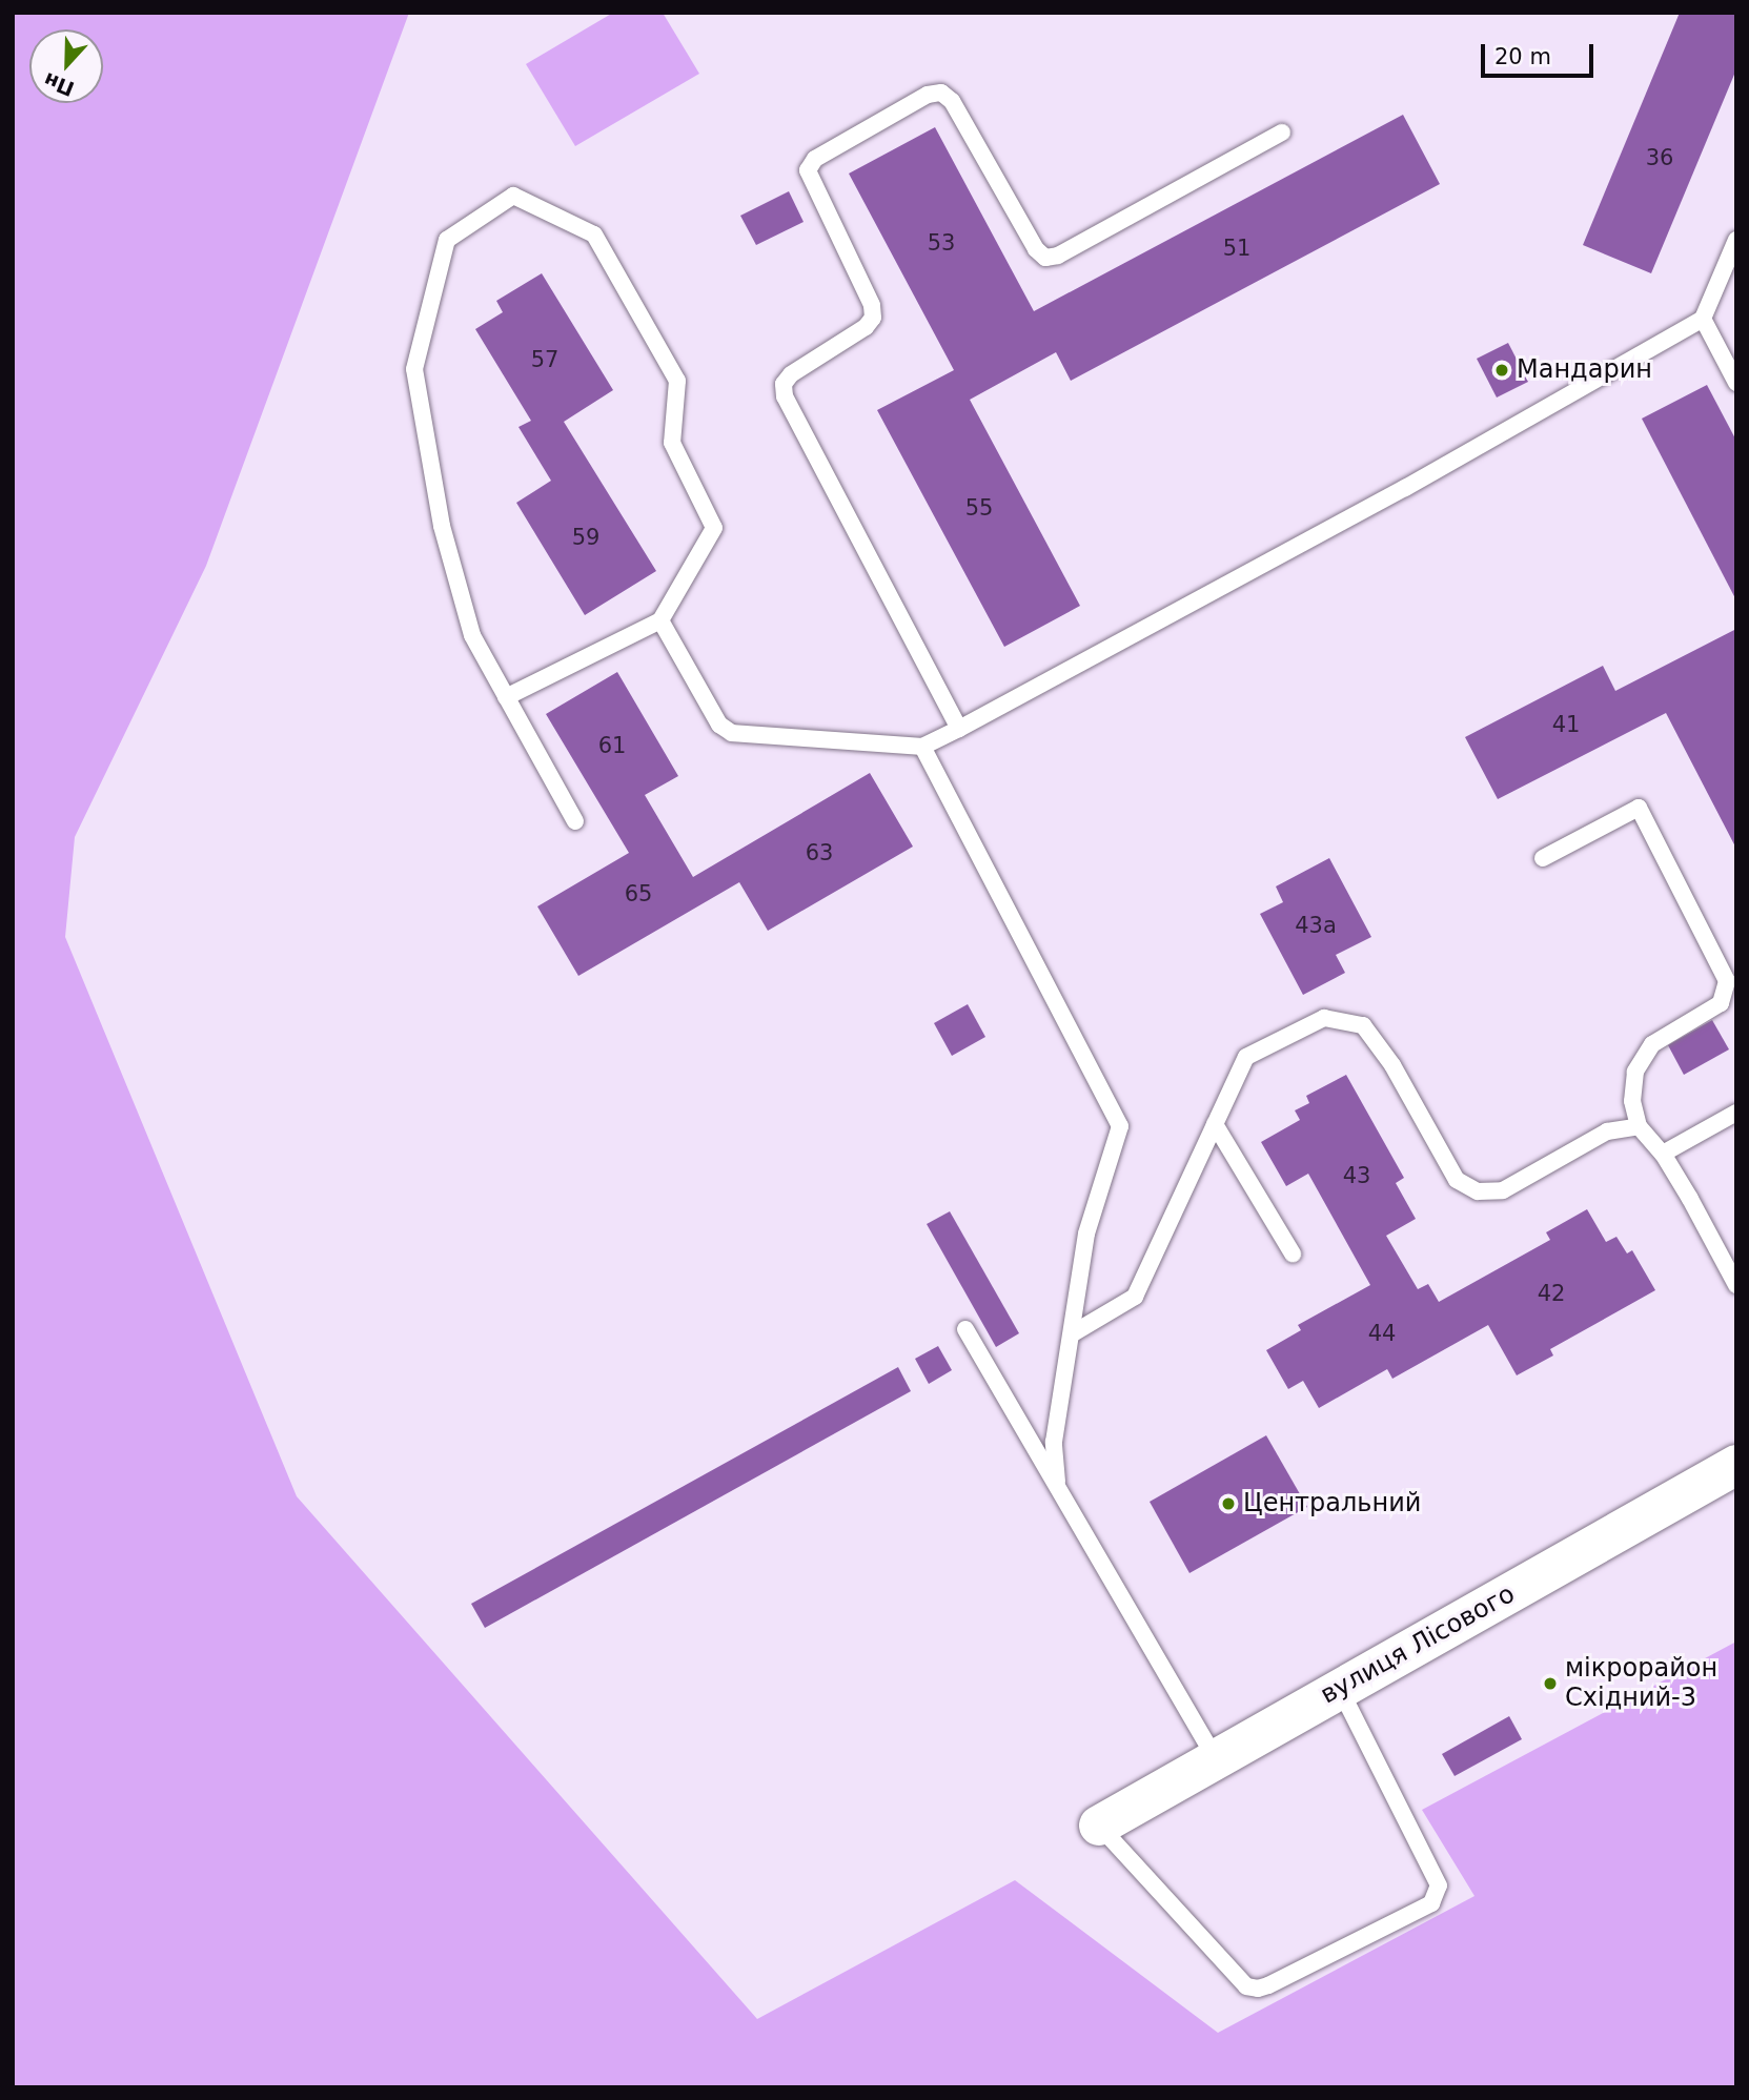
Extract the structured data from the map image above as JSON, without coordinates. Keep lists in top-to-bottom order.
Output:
{
  "streets": {
    "street": ["вулиця Лісового"]
  },
  "places": ["Мандарин", "Центральний", "мікрорайон Східний-3"],
  "house_numbers": [
    "36",
    "53",
    "51",
    "57",
    "55",
    "59",
    "41",
    "61",
    "63",
    "65",
    "43а",
    "43",
    "42",
    "44"
  ],
  "scale_bar": "20 m",
  "north": "bottom"
}
